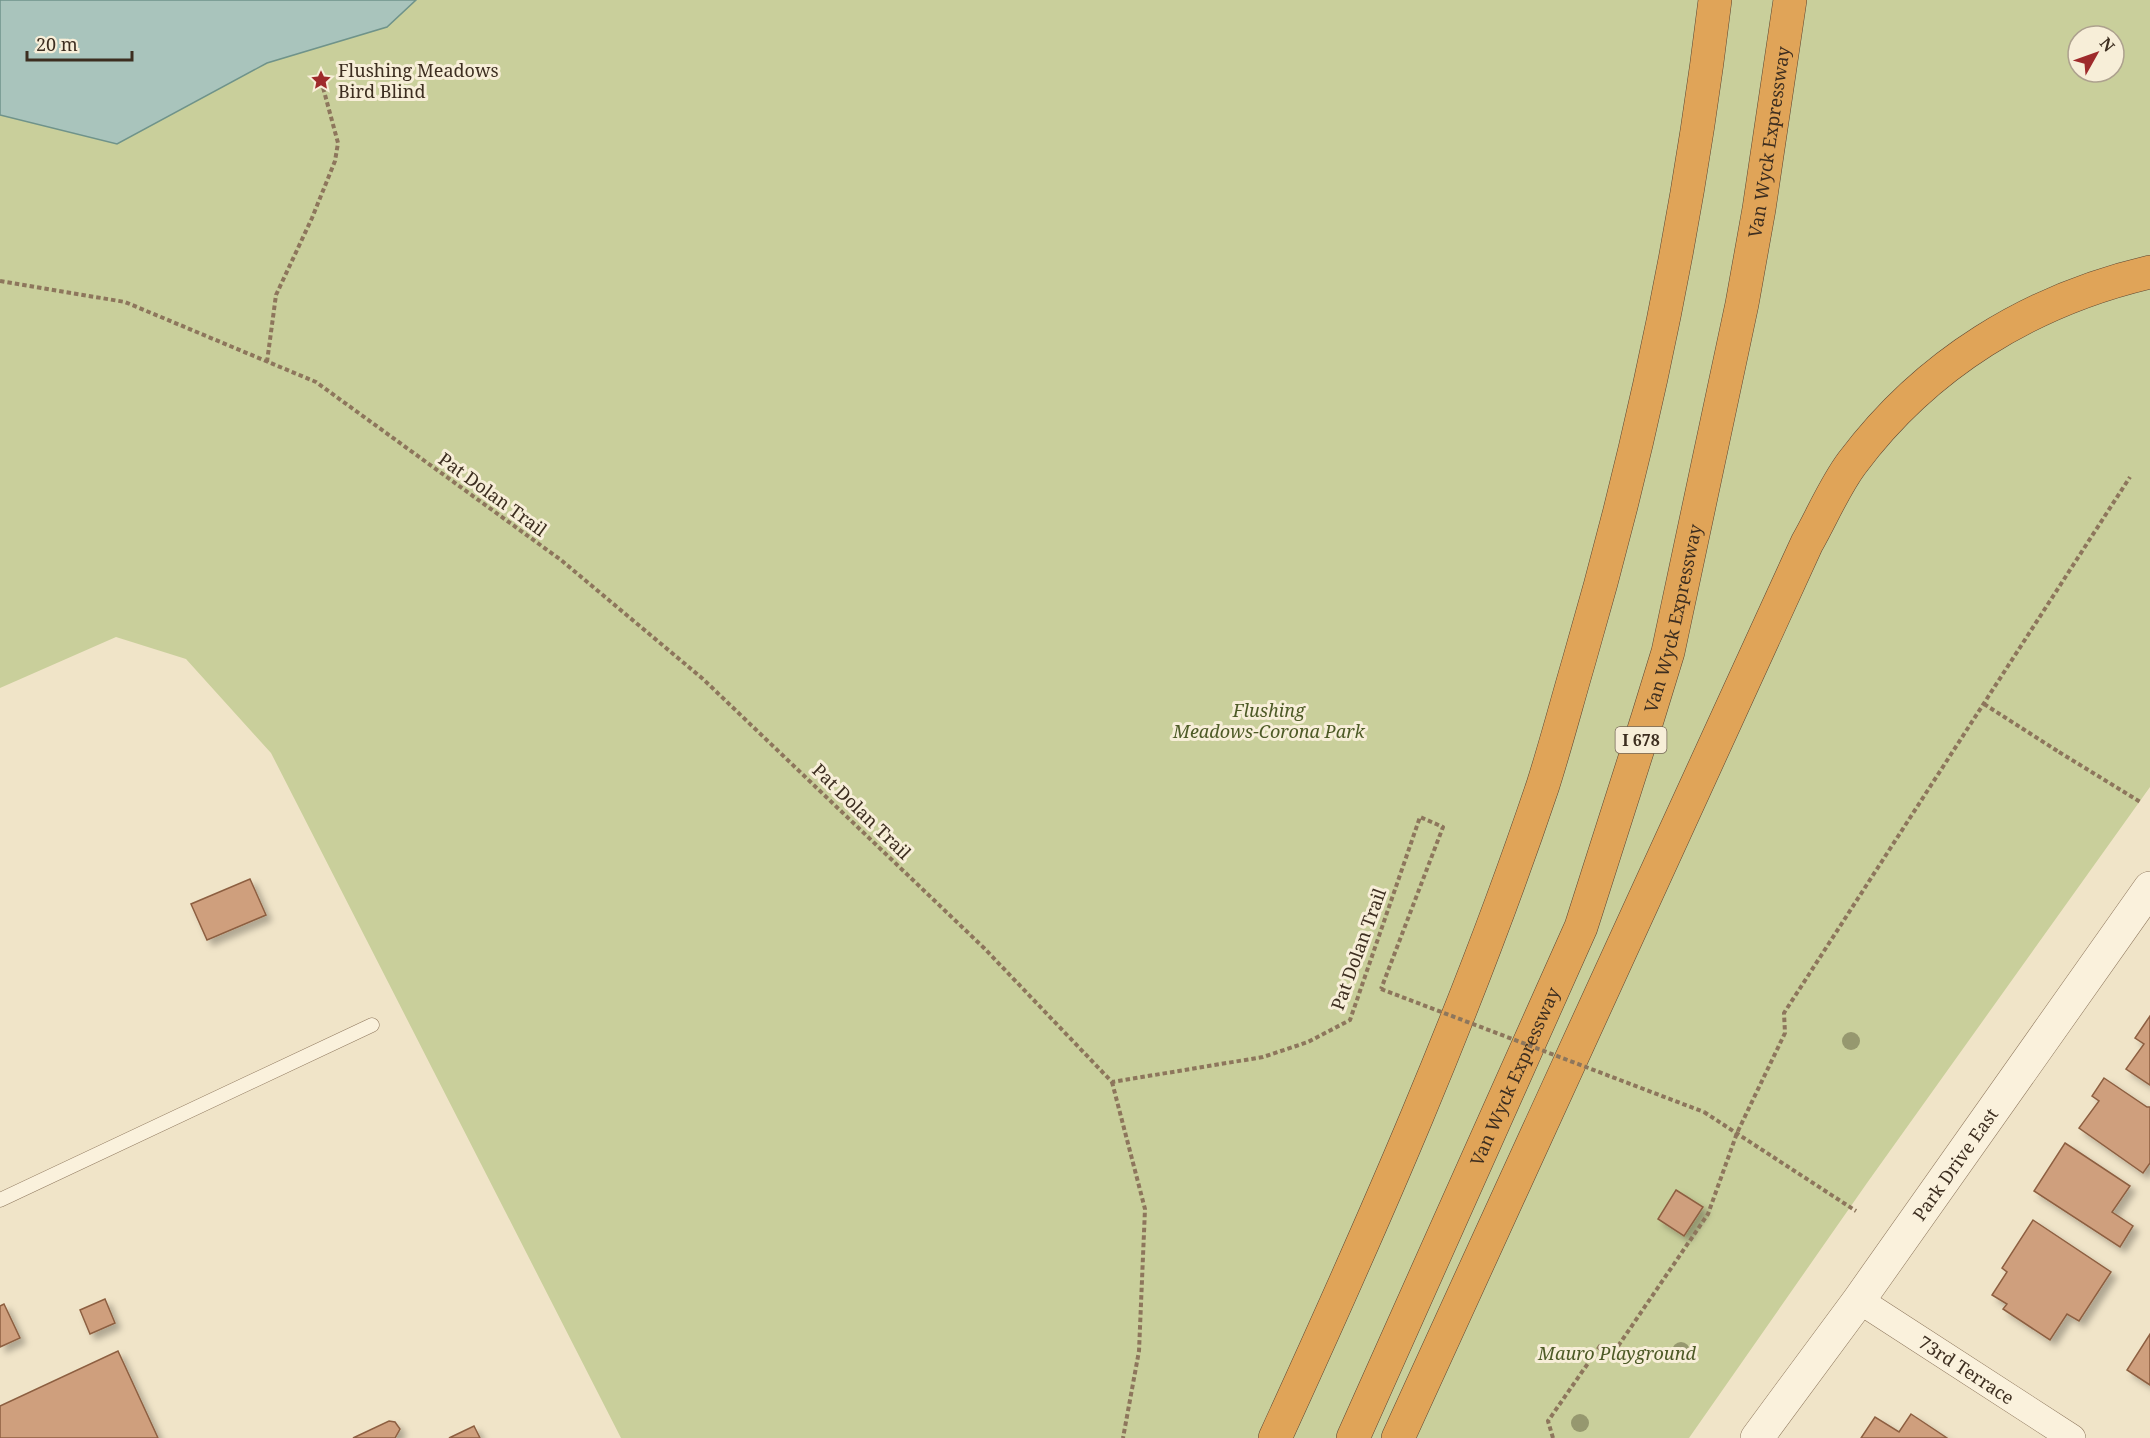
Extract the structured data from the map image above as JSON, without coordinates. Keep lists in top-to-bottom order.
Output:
{
  "streets": {
    "highway": ["Van Wyck Expressway", "I 678"],
    "street": ["Park Drive East", "73rd Terrace"],
    "path": ["Pat Dolan Trail"]
  },
  "crossings": [
    ["Park Drive East", "73rd Terrace"]
  ],
  "parks": ["Flushing Meadows-Corona Park", "Mauro Playground"],
  "places": {
    "place": ["Flushing Meadows Bird Blind"]
  },
  "scale_bar": "20 m",
  "north": "top right"
}
